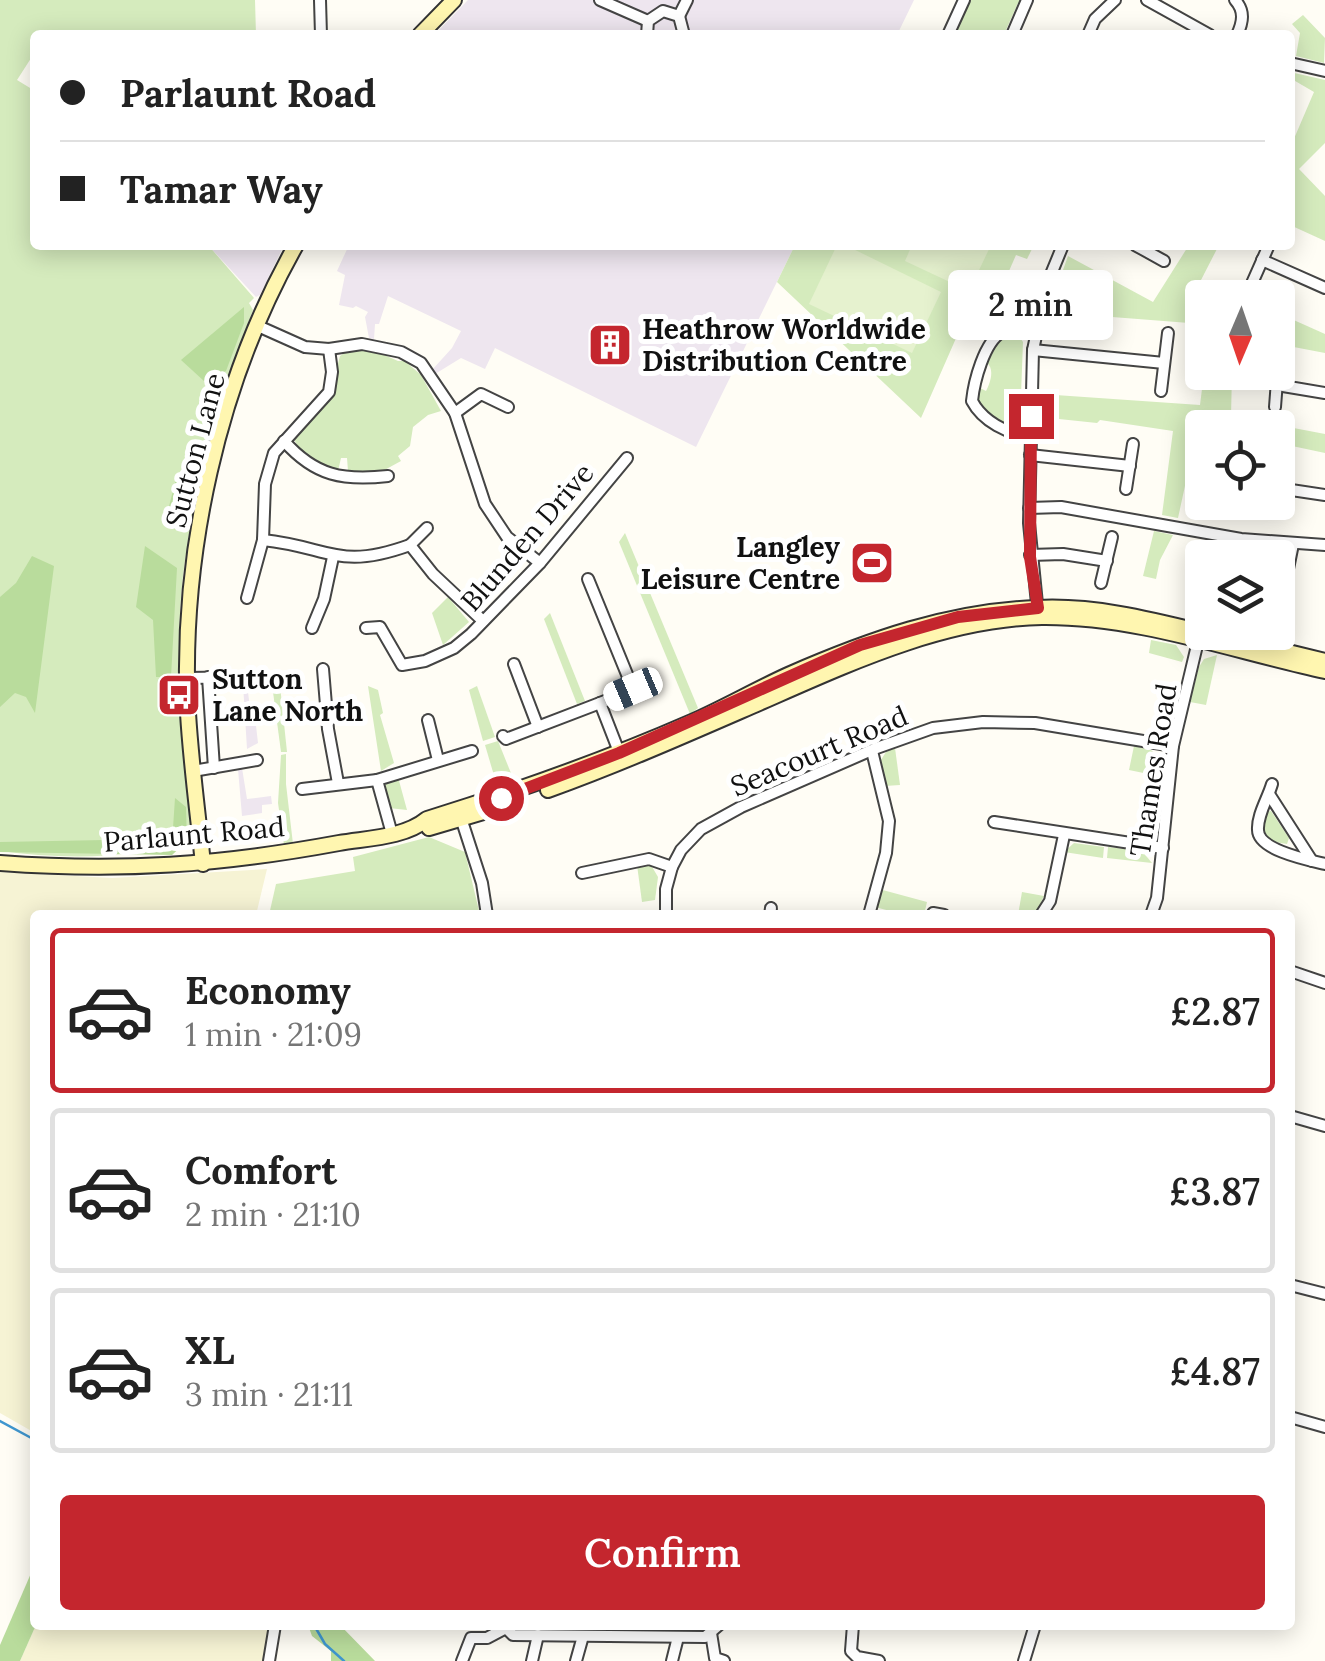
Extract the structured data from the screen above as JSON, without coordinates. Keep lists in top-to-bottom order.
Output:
{
  "streets": {
    "street": [
      "Sutton Lane",
      "Blunden Drive",
      "Seacourt Road",
      "Thames Road",
      "Parlaunt Road"
    ]
  },
  "crossings": [
    ["Sutton Lane", "Parlaunt Road"],
    ["Seacourt Road", "Thames Road"]
  ],
  "places": {
    "building": ["Heathrow Worldwide Distribution Centre"],
    "sports": ["Langley Leisure Centre"],
    "bus stop": ["Sutton Lane North"]
  },
  "north": "bottom",
  "page": {
    "banner": ["Parlaunt Road", "Tamar Way"],
    "bubble": "2 min",
    "list": [
      {
        "name": "Economy",
        "note": "1 min · 21:09",
        "value": "£2.87"
      },
      {
        "name": "Comfort",
        "note": "2 min · 21:10",
        "value": "£3.87"
      },
      {
        "name": "XL",
        "note": "3 min · 21:11",
        "value": "£4.87"
      }
    ],
    "buttons": "Confirm"
  }
}
